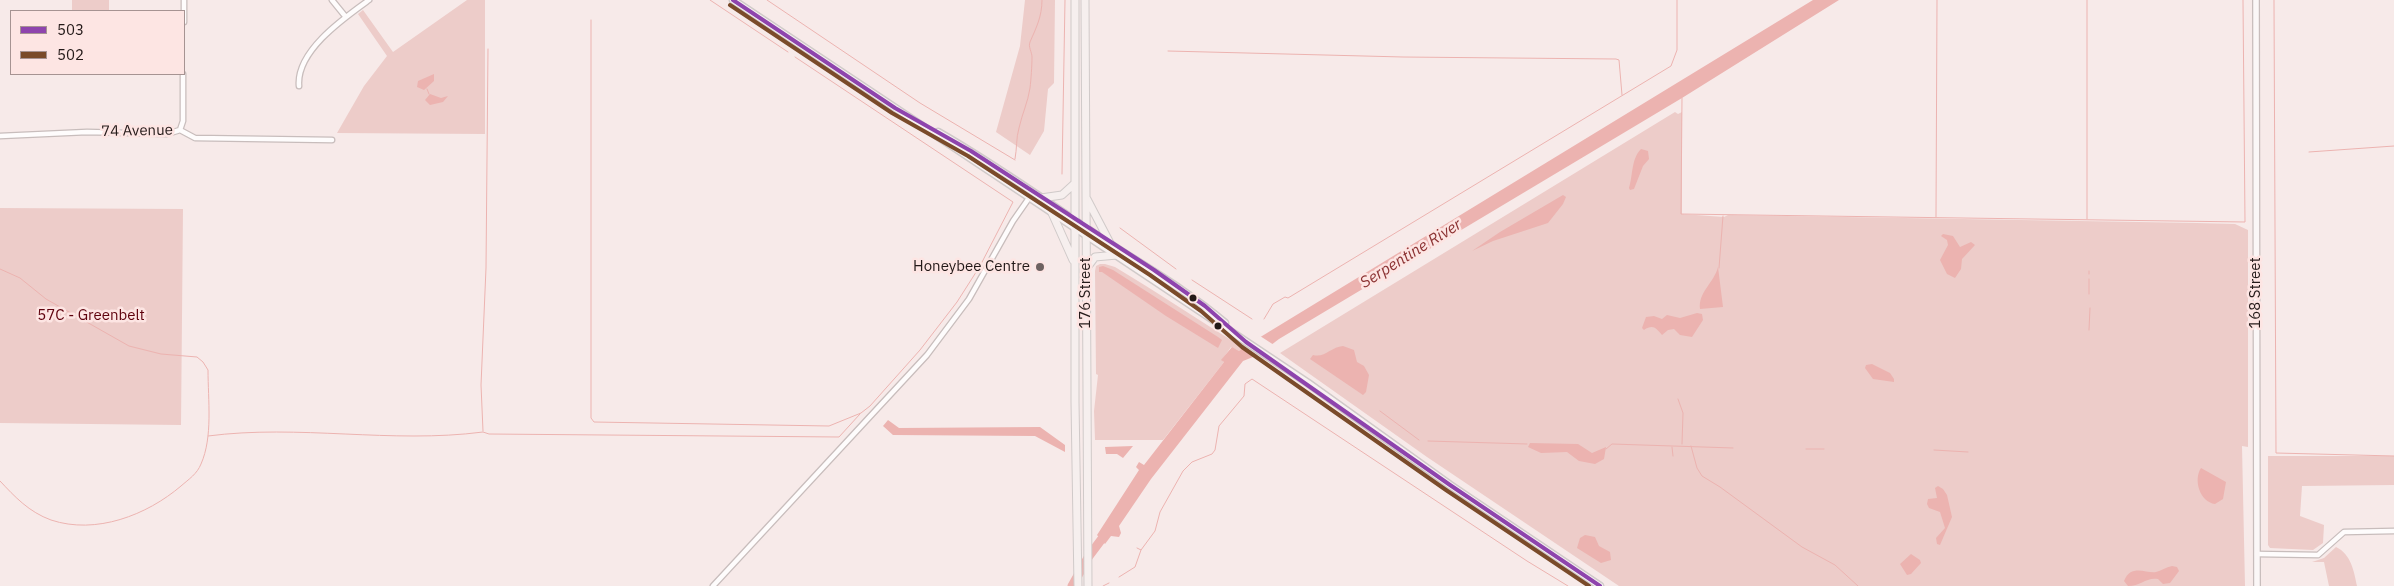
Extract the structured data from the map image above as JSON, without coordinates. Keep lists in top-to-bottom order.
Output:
{
  "streets": {
    "highway": ["176 Street"],
    "main road": ["168 Street"],
    "street": ["74 Avenue"]
  },
  "water": ["Serpentine River"],
  "parks": ["57C - Greenbelt"],
  "places": ["Honeybee Centre"],
  "lines": ["transit line 503", "transit line 502"],
  "legend": ["503", "502"]
}
